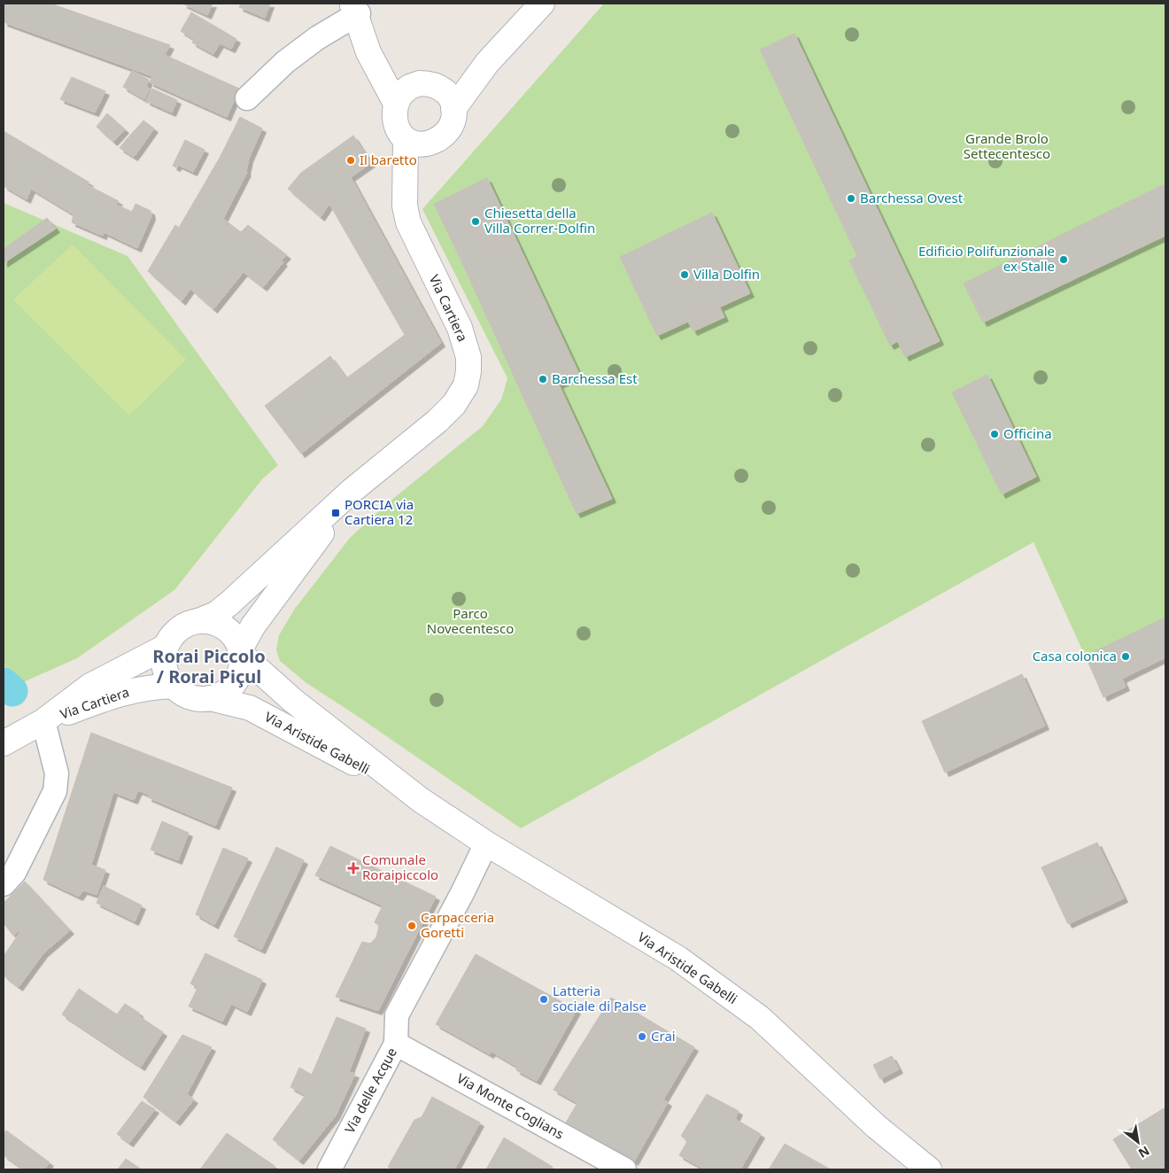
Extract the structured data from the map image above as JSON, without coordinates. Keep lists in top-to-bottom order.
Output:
{
  "streets": {
    "main road": ["Via Cartiera", "Via Aristide Gabelli"],
    "street": ["Via delle Acque", "Via Monte Coglians"]
  },
  "crossings": [
    ["Via Cartiera", "Via Aristide Gabelli"],
    ["Via Aristide Gabelli", "Via delle Acque"],
    ["Via delle Acque", "Via Monte Coglians"]
  ],
  "districts": ["Rorai Piccolo / Rorai Piçul"],
  "parks": ["Grande Brolo Settecentesco", "Parco Novecentesco"],
  "places": {
    "other": [
      "Il baretto",
      "Barchessa Ovest",
      "Chiesetta della Villa Correr-Dolfin",
      "Edificio Polifunzionale ex Stalle",
      "Villa Dolfin",
      "Barchessa Est",
      "Officina",
      "Casa colonica",
      "Carpacceria Goretti",
      "Latteria sociale di Palse",
      "Crai"
    ],
    "transit": ["PORCIA via Cartiera 12"],
    "health": ["Comunale Roraipiccolo"]
  },
  "north": "bottom right"
}
